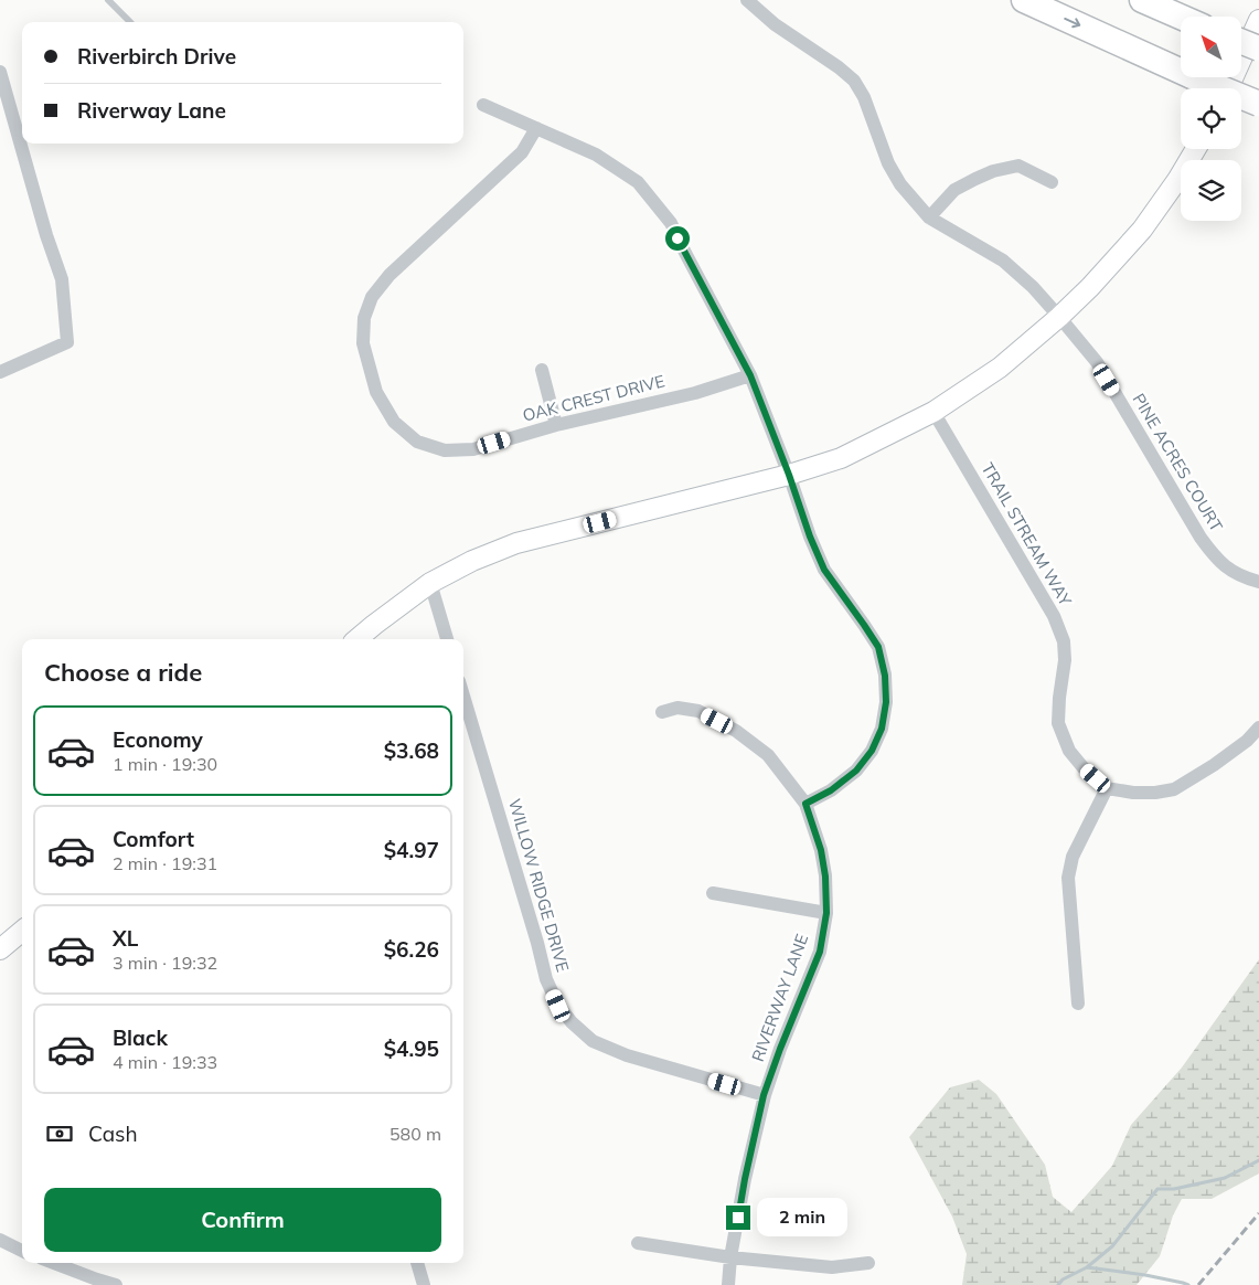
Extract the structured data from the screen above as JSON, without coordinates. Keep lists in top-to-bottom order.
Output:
{
  "streets": {
    "street": [
      "OAK CREST DRIVE",
      "PINE ACRES COURT",
      "TRAIL STREAM WAY",
      "WILLOW RIDGE DRIVE",
      "RIVERWAY LANE"
    ]
  },
  "crossings": [
    ["WILLOW RIDGE DRIVE", "RIVERWAY LANE"]
  ],
  "north": "top left",
  "page": {
    "banner": ["Riverbirch Drive", "Riverway Lane"],
    "heading": "Choose a ride",
    "list": [
      {
        "name": "Economy",
        "note": "1 min · 19:30",
        "value": "$3.68"
      },
      {
        "name": "Comfort",
        "note": "2 min · 19:31",
        "value": "$4.97"
      },
      {
        "name": "XL",
        "note": "3 min · 19:32",
        "value": "$6.26"
      },
      {
        "name": "Black",
        "note": "4 min · 19:33",
        "value": "$4.95"
      }
    ],
    "pay": ["Cash", "580 m"],
    "buttons": "Confirm",
    "bubble": "2 min"
  }
}
